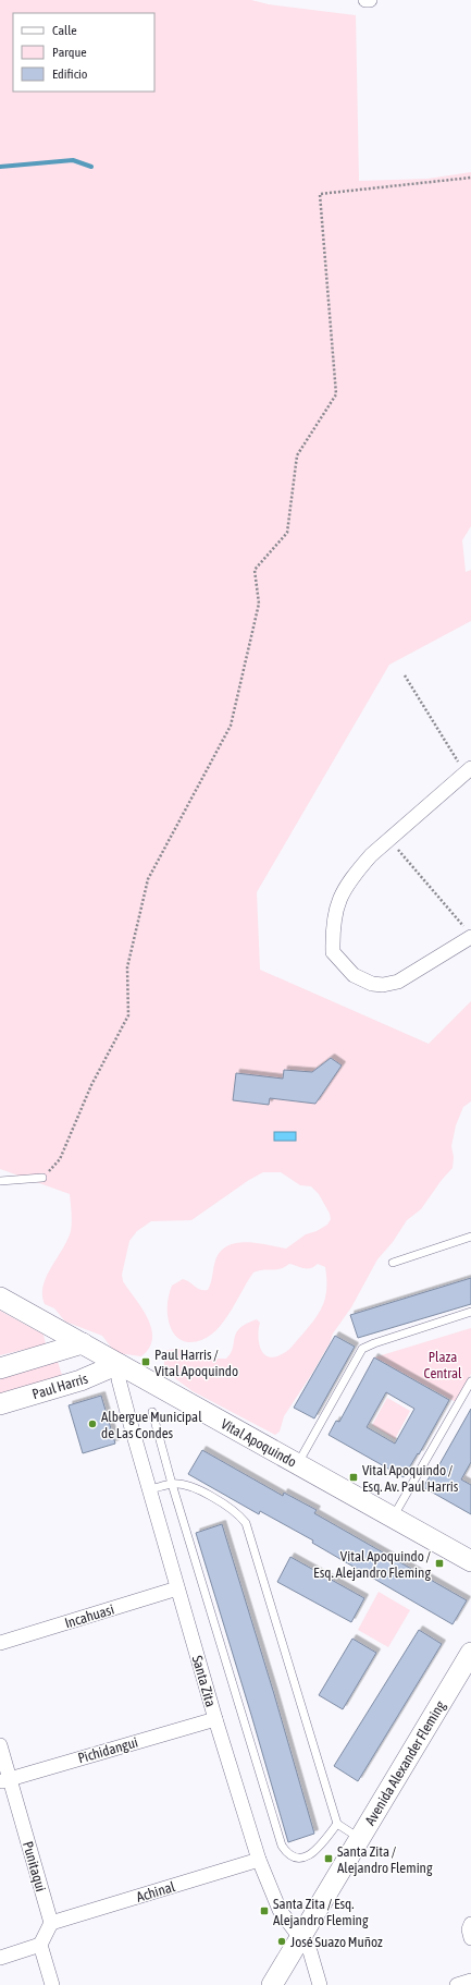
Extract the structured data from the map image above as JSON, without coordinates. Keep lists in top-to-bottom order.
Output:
{
  "streets": {
    "street": [
      "Paul Harris",
      "Vital Apoquindo",
      "Incahuasi",
      "Santa Zita",
      "Pichidangui",
      "Avenida Alexander Fleming",
      "Punitaqui",
      "Achinal"
    ]
  },
  "crossings": [
    ["Paul Harris", "Vital Apoquindo"],
    ["Paul Harris", "Santa Zita"],
    ["Vital Apoquindo", "Santa Zita"],
    ["Incahuasi", "Santa Zita"],
    ["Santa Zita", "Pichidangui"],
    ["Santa Zita", "Avenida Alexander Fleming"],
    ["Santa Zita", "Achinal"],
    ["Pichidangui", "Punitaqui"],
    ["Punitaqui", "Achinal"]
  ],
  "parks": ["Plaza Central"],
  "places": {
    "transit": [
      "Paul Harris / Vital Apoquindo",
      "Vital Apoquindo / Esq. Av. Paul Harris",
      "Vital Apoquindo / Esq. Alejandro Fleming",
      "Santa Zita / Alejandro Fleming",
      "Santa Zita / Esq. Alejandro Fleming"
    ],
    "other": ["Albergue Municipal de Las Condes", "José Suazo Muñoz"]
  },
  "legend": ["Calle", "Parque", "Edificio"]
}
